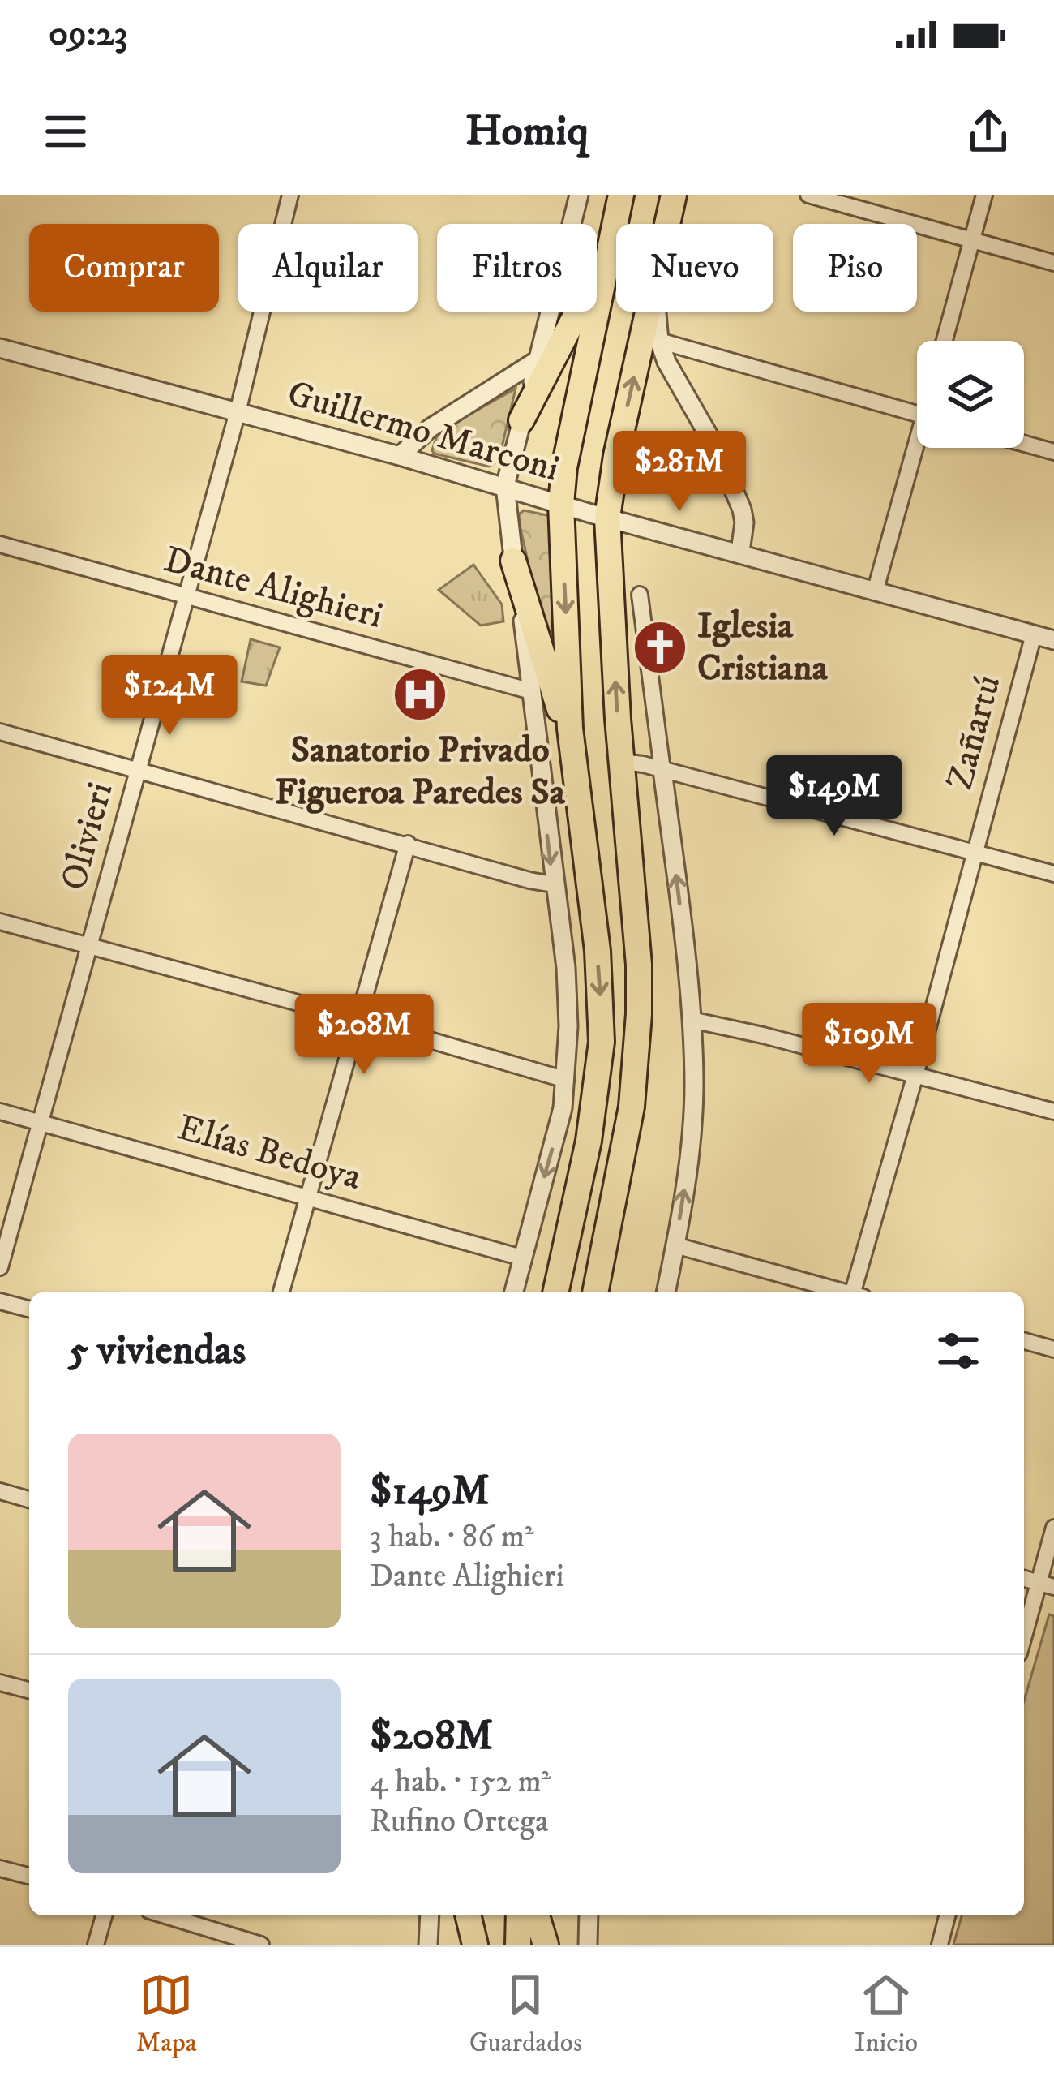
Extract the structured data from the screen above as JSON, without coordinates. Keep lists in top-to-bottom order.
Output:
{
  "streets": {
    "street": [
      "Guillermo Marconi",
      "Dante Alighieri",
      "Zañartú",
      "Olivieri",
      "Elías Bedoya"
    ]
  },
  "crossings": [
    ["Guillermo Marconi", "Zañartú"],
    ["Guillermo Marconi", "Olivieri"],
    ["Dante Alighieri", "Olivieri"],
    ["Olivieri", "Elías Bedoya"]
  ],
  "places": {
    "church": ["Iglesia Cristiana"],
    "hospital": ["Sanatorio Privado Figueroa Paredes Sa"]
  },
  "page": {
    "status": "09:23",
    "header": "Homiq",
    "chip": [
      "Comprar",
      "Alquilar",
      "Filtros",
      "Nuevo",
      "Piso"
    ],
    "price": [
      "$281M",
      "$124M",
      "$149M",
      "$208M",
      "$109M"
    ],
    "heading": "5 viviendas",
    "list": [
      {
        "name": "$149M",
        "note": "3 hab. · 86 m² · Dante Alighieri"
      },
      {
        "name": "$208M",
        "note": "4 hab. · 152 m² · Rufino Ortega"
      }
    ],
    "tabs": ["Mapa", "Guardados", "Inicio"]
  }
}
